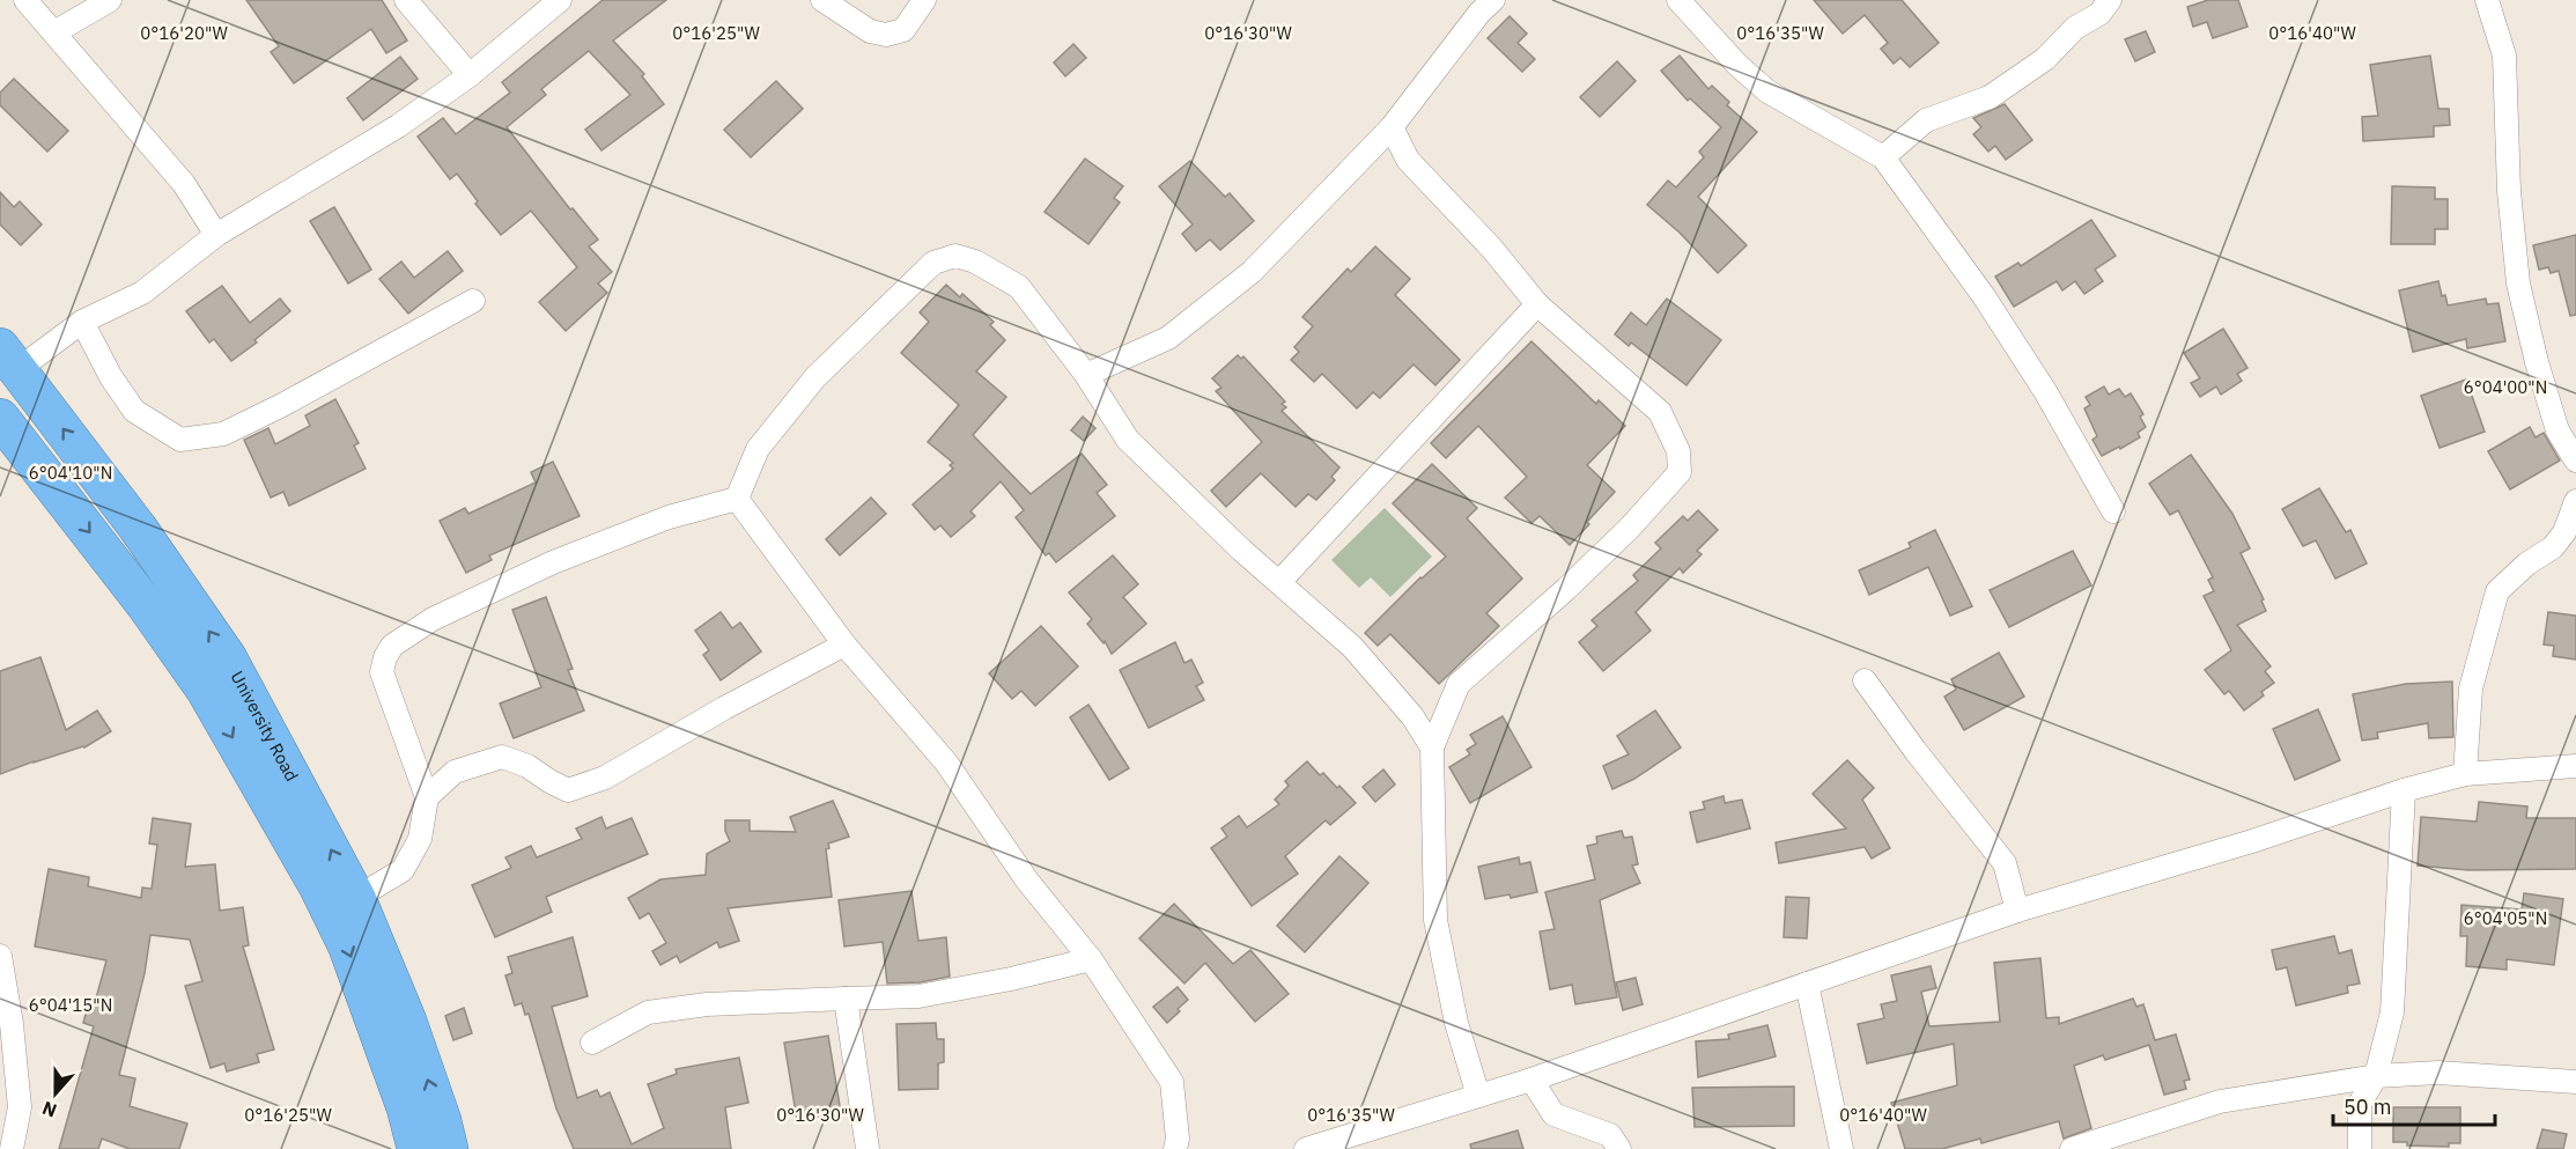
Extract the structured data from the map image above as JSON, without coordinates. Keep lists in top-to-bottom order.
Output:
{
  "streets": {
    "highway": ["University Road"]
  },
  "scale_bar": "50 m",
  "north": "bottom",
  "coordinates": [
    "0°16'20\"W",
    "0°16'25\"W",
    "0°16'30\"W",
    "0°16'35\"W",
    "0°16'40\"W",
    "6°04'00\"N",
    "6°04'10\"N",
    "6°04'05\"N",
    "6°04'15\"N"
  ]
}
